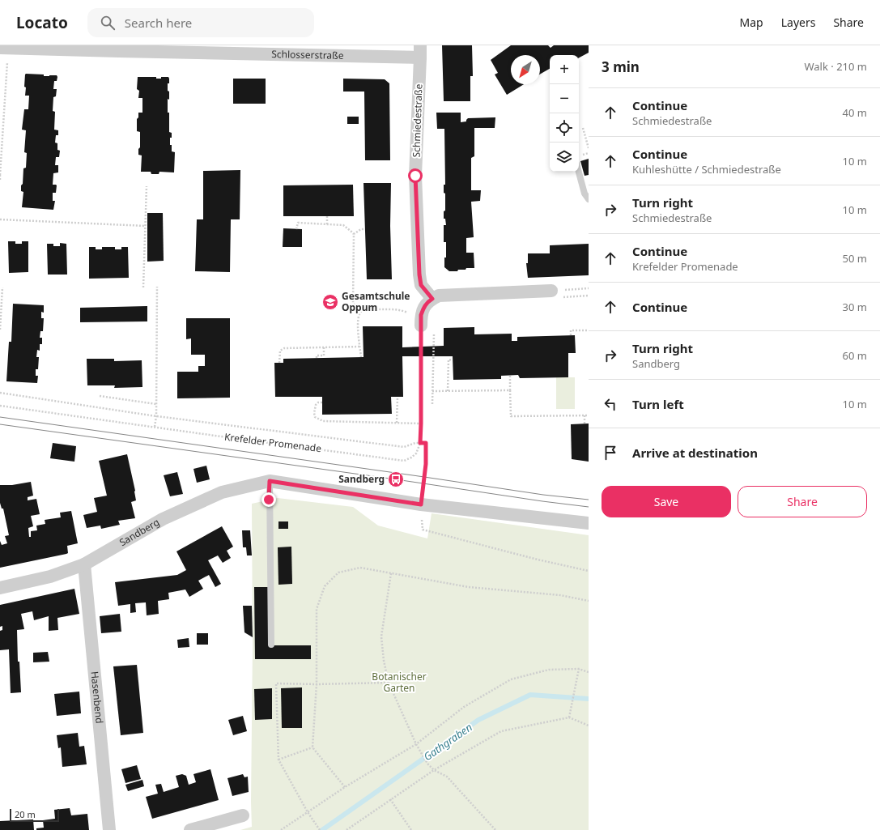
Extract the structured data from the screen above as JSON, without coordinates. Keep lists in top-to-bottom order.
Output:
{
  "streets": {
    "street": [
      "Schlosserstraße",
      "Schmiedestraße",
      "Sandberg",
      "Hasenbend"
    ],
    "path": ["Krefelder Promenade"]
  },
  "crossings": [
    ["Schlosserstraße", "Schmiedestraße"],
    ["Sandberg", "Hasenbend"]
  ],
  "water": ["Gathgraben"],
  "parks": ["Botanischer Garten"],
  "places": {
    "school or university": ["Gesamtschule Oppum"],
    "bus stop": ["Sandberg"]
  },
  "scale_bar": "20 m",
  "north": "bottom left",
  "page": {
    "header": "Locato",
    "search": "Search here",
    "nav": ["Map", "Layers", "Share"],
    "heading": ["3 min", "Walk · 210 m"],
    "map_buttons": ["+", "−"],
    "list": [
      ["Continue", "Schmiedestraße", "40 m"],
      ["Continue", "Kuhleshütte / Schmiedestraße", "10 m"],
      ["Turn right", "Schmiedestraße", "10 m"],
      ["Continue", "Krefelder Promenade", "50 m"],
      ["Continue", "30 m"],
      ["Turn right", "Sandberg", "60 m"],
      ["Turn left", "10 m"],
      "Arrive at destination"
    ],
    "buttons": ["Save", "Share"],
    "scale": "20 m"
  }
}
